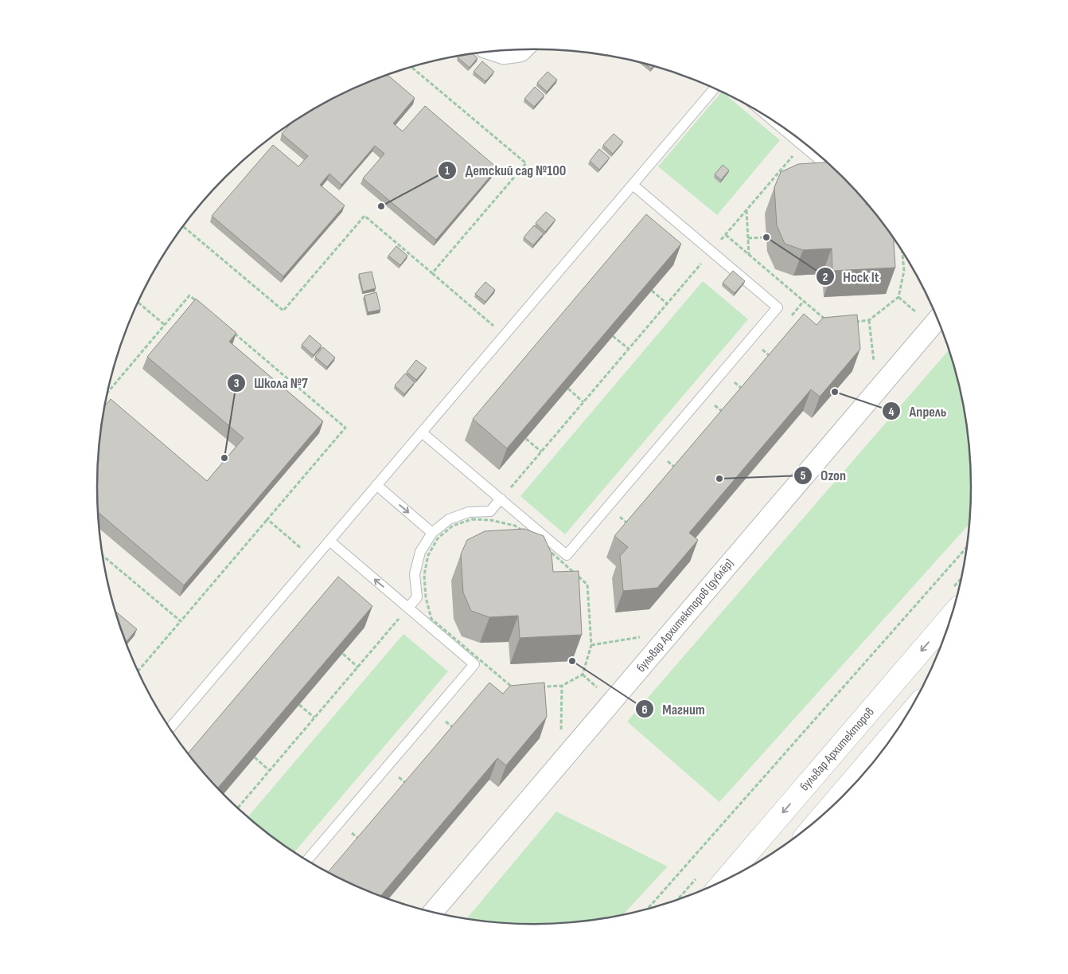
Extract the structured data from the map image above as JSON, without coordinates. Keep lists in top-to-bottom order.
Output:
{
  "streets": {
    "main road": ["бульвар Архитекторов"],
    "street": ["бульвар Архитекторов (дублёр)"]
  },
  "places": [
    "Детский сад №100",
    "Hock It",
    "Апрель",
    "Школа №7",
    "Ozon",
    "Магнит"
  ]
}
